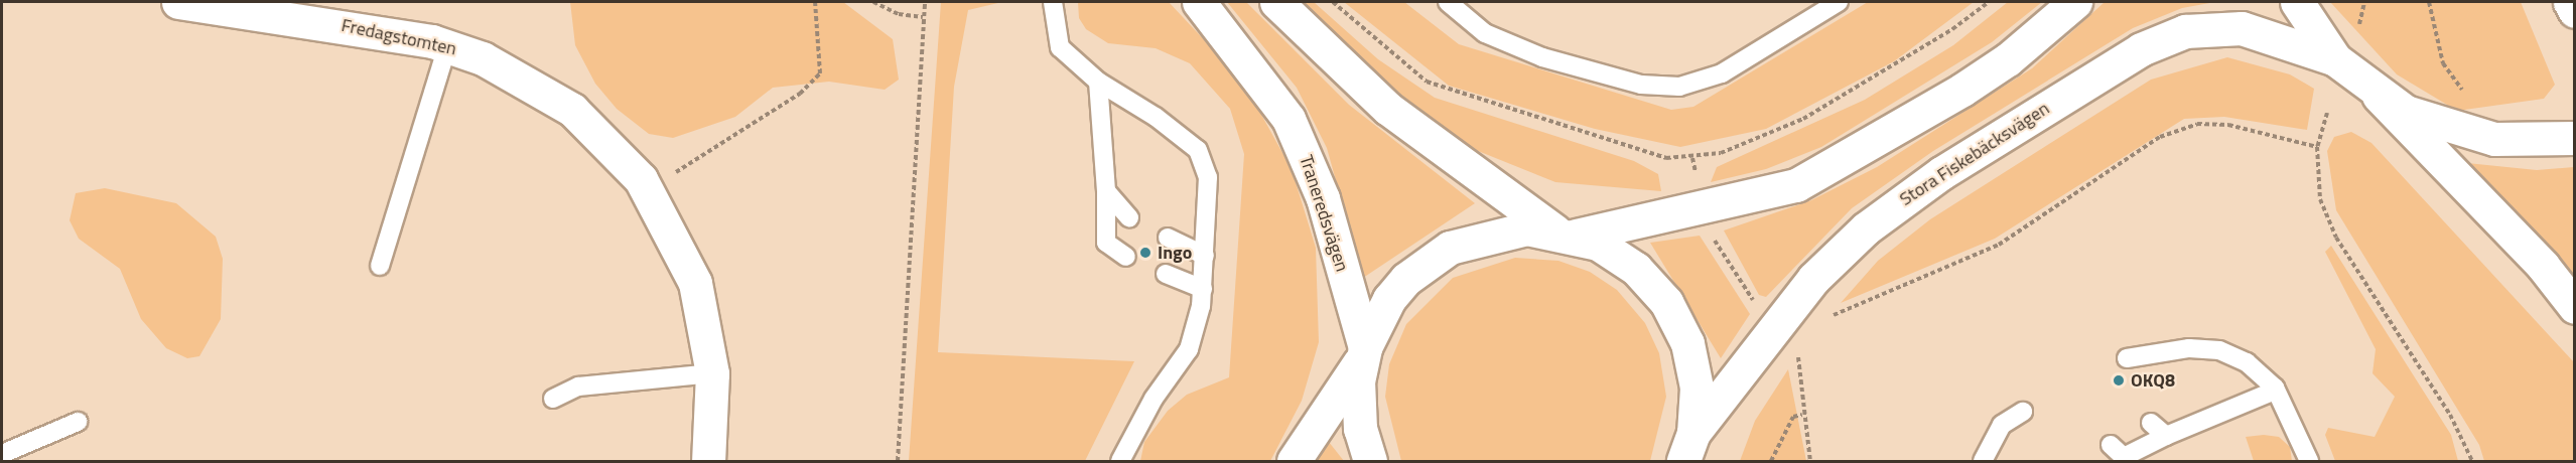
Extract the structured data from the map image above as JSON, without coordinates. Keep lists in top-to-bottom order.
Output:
{
  "streets": {
    "main road": ["Fredagstomten", "Stora Fiskebäcksvägen", "Traneredsvägen"]
  },
  "places": ["Ingo", "OKQ8"]
}
